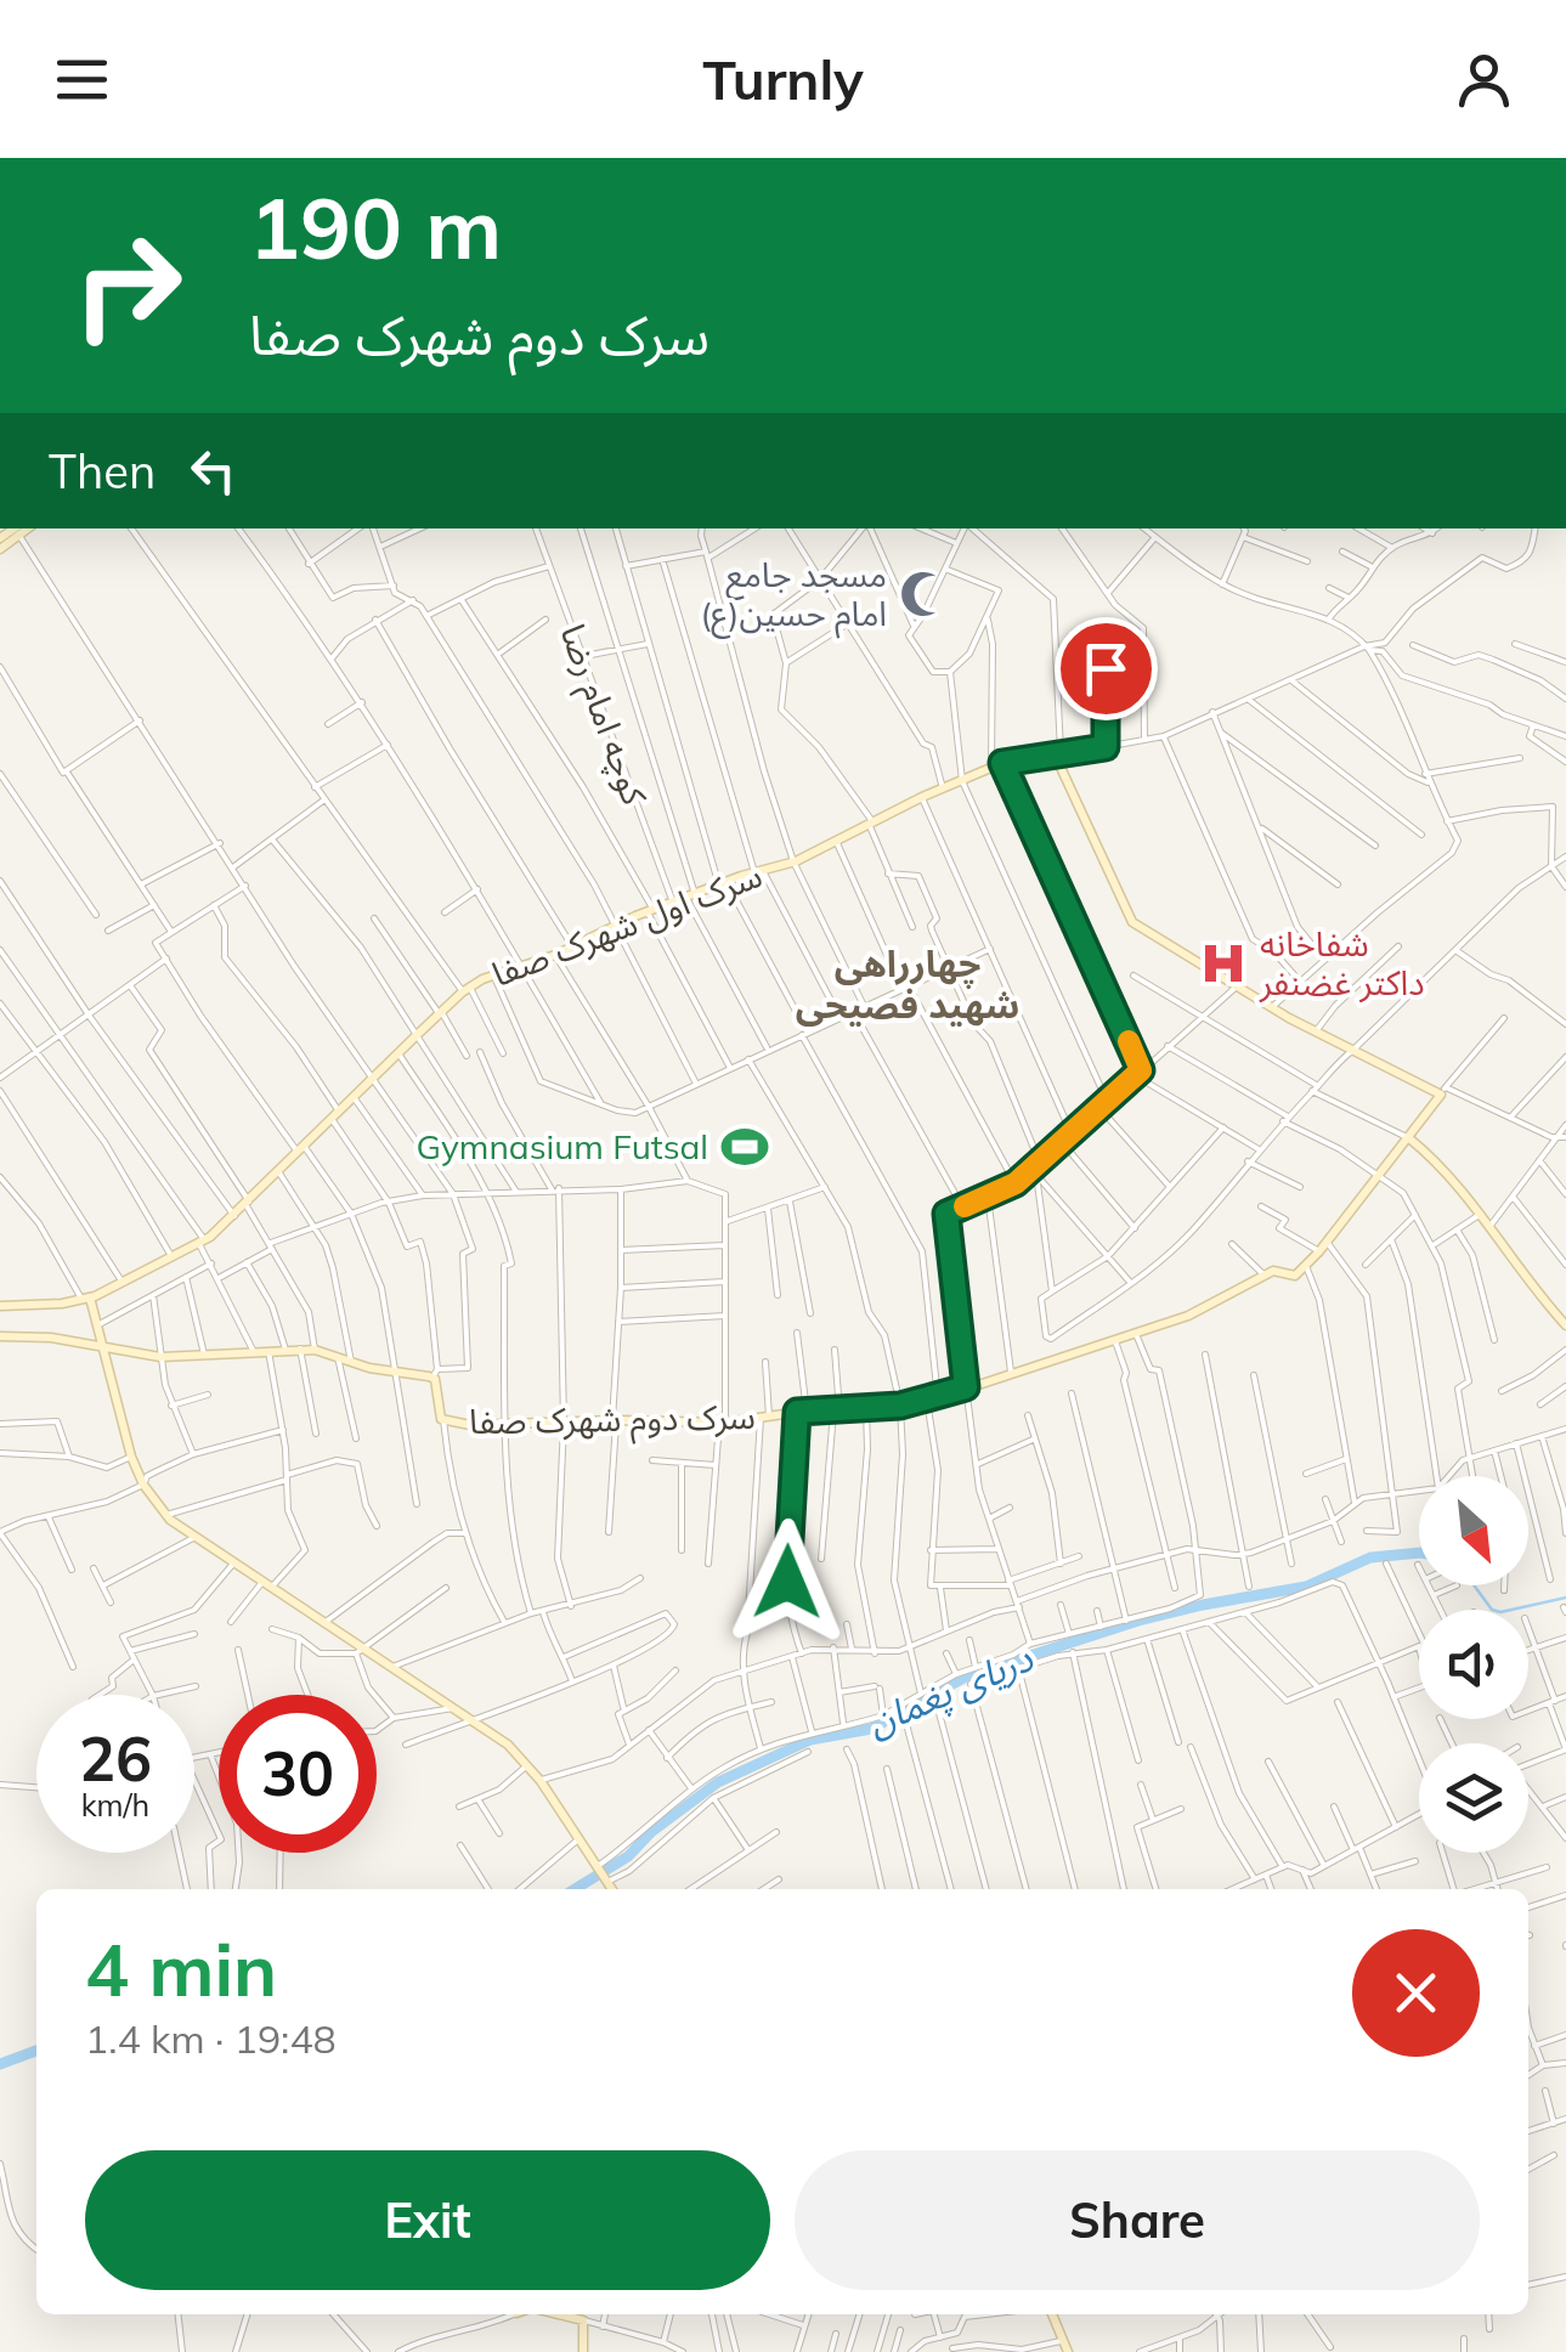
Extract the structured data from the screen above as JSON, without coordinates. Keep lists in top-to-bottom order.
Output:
{
  "streets": {
    "street": ["کوچه امام رضا", "سرک اول شهرک صفا", "سرک دوم شهرک صفا"]
  },
  "crossings": [
    ["کوچه امام رضا", "سرک اول شهرک صفا"]
  ],
  "districts": ["چهارراهی شهید فصیحی"],
  "water": ["دریای پغمان"],
  "places": {
    "mosque": ["مسجد جامع امام حسین(ع)"],
    "hospital": ["شفاخانه داکتر غضنفر"],
    "sports": ["Gymnasium Futsal"]
  },
  "north": "bottom right",
  "page": {
    "header": "Turnly",
    "turn": ["190 m", "سرک دوم شهرک صفا"],
    "then": "Then",
    "speed": "26 km/h",
    "limit": "30",
    "heading": ["4 min", "1.4 km · 19:48"],
    "buttons": ["Exit", "Share"]
  }
}
